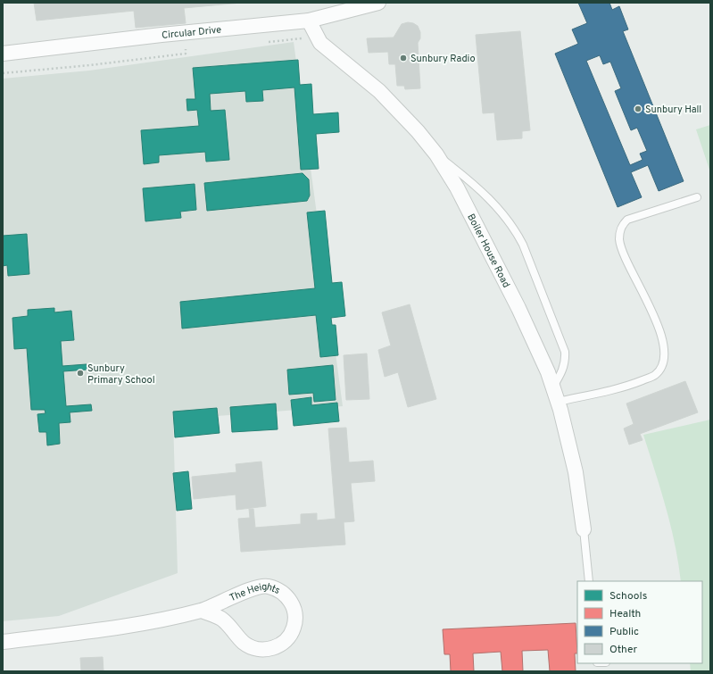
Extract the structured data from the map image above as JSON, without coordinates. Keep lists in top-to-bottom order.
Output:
{
  "streets": {
    "street": ["Circular Drive", "Boiler House Road", "The Heights"]
  },
  "crossings": [
    ["Circular Drive", "Boiler House Road"]
  ],
  "places": ["Sunbury Radio", "Sunbury Hall", "Sunbury Primary School"],
  "legend": [
    "Schools",
    "Health",
    "Public",
    "Other"
  ]
}
